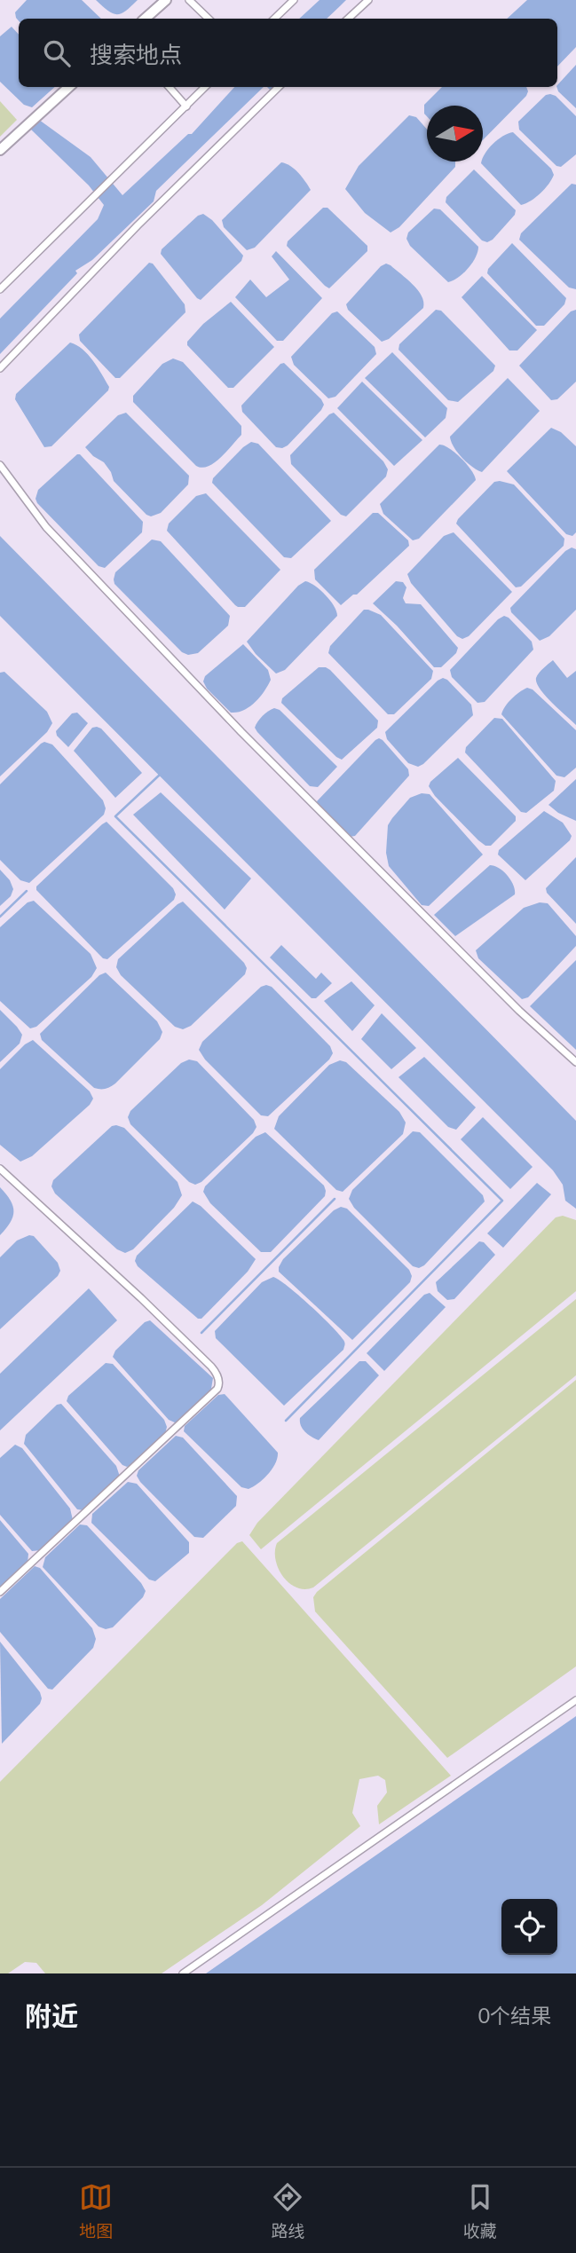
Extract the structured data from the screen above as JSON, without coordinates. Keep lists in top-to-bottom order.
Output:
{
  "north": "right",
  "page": {
    "search": "搜索地点",
    "heading": ["附近", "0个结果"],
    "nav": ["地图", "路线", "收藏"]
  }
}
